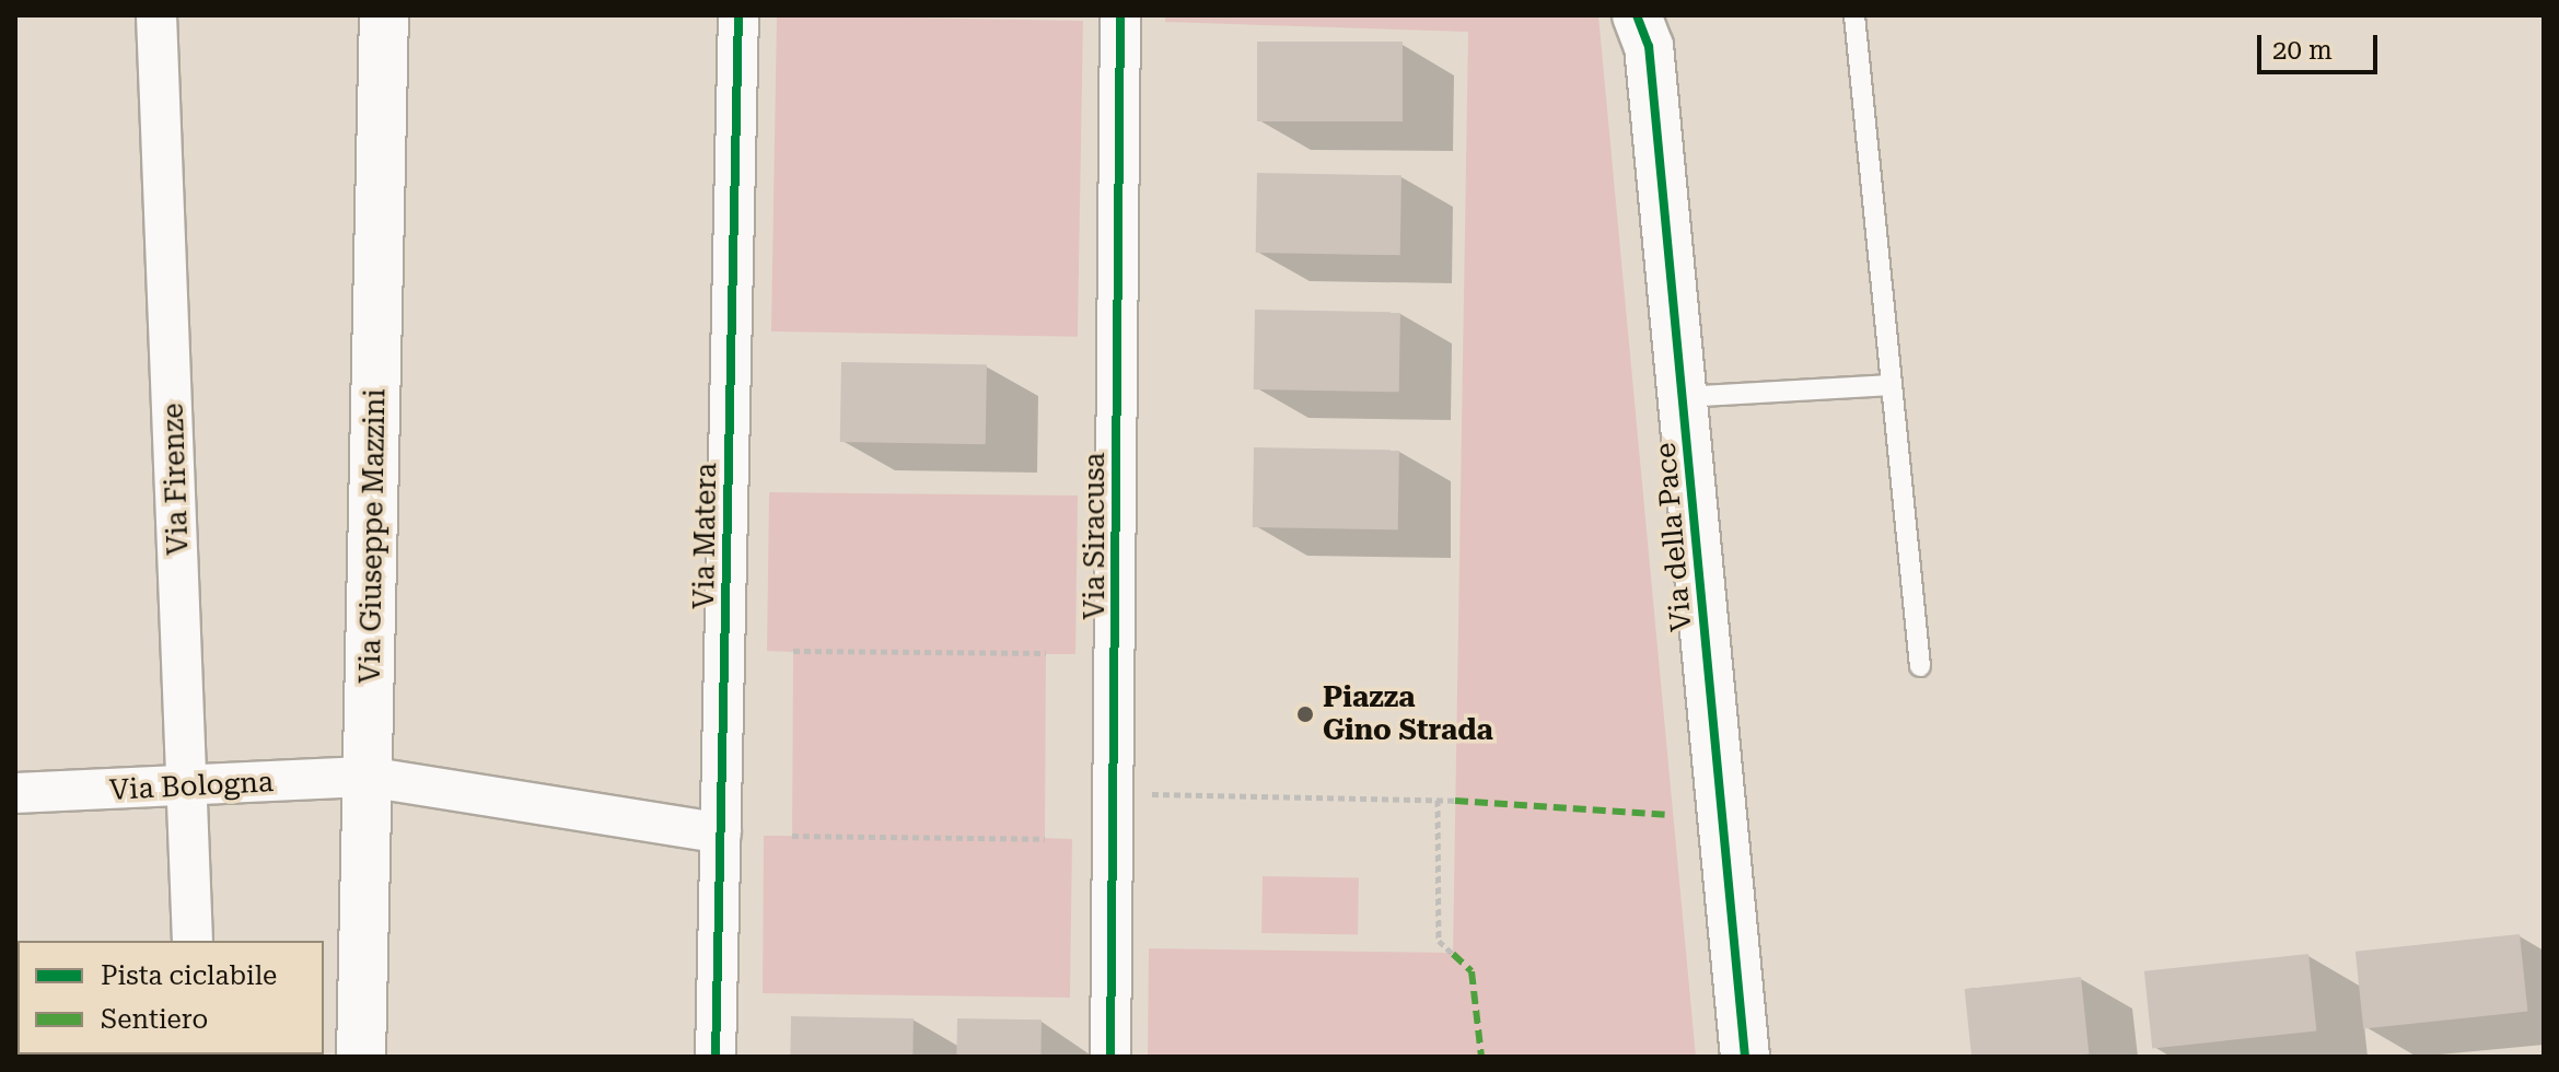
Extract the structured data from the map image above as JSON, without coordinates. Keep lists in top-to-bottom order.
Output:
{
  "streets": {
    "street": [
      "Via Firenze",
      "Via Giuseppe Mazzini",
      "Via Matera",
      "Via Siracusa",
      "Via della Pace",
      "Via Bologna"
    ]
  },
  "crossings": [
    ["Via Firenze", "Via Bologna"],
    ["Via Giuseppe Mazzini", "Via Bologna"],
    ["Via Matera", "Via Bologna"]
  ],
  "places": ["Piazza Gino Strada"],
  "legend": ["Pista ciclabile", "Sentiero"],
  "scale_bar": "20 m"
}
